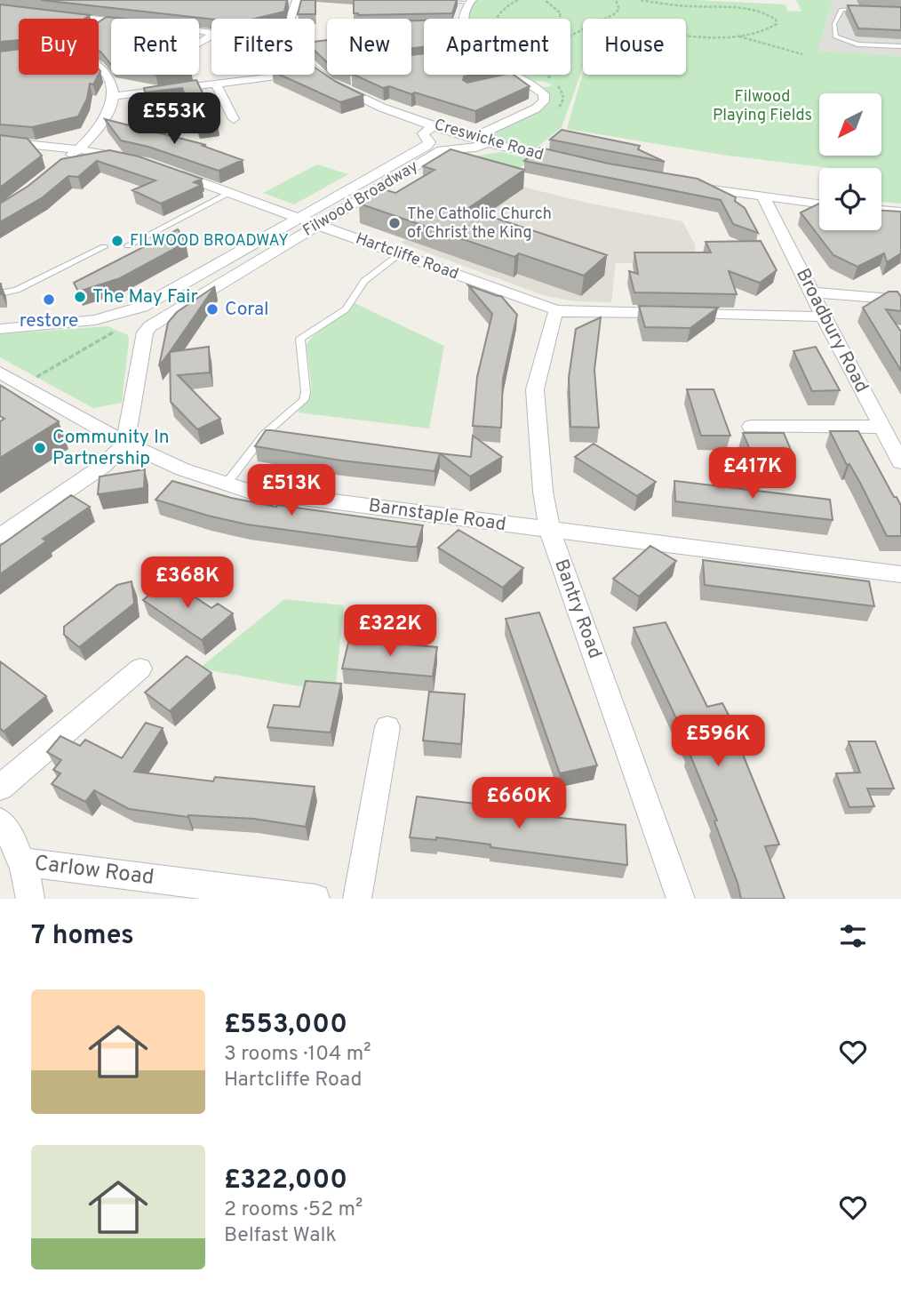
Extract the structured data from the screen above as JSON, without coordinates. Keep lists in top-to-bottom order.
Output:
{
  "streets": {
    "street": [
      "Creswicke Road",
      "Filwood Broadway",
      "Hartcliffe Road",
      "Broadbury Road",
      "Barnstaple Road",
      "Bantry Road",
      "Carlow Road"
    ]
  },
  "crossings": [
    ["Creswicke Road", "Filwood Broadway"],
    ["Filwood Broadway", "Hartcliffe Road"],
    ["Filwood Broadway", "Barnstaple Road"],
    ["Hartcliffe Road", "Broadbury Road"],
    ["Hartcliffe Road", "Bantry Road"],
    ["Barnstaple Road", "Bantry Road"]
  ],
  "parks": ["Filwood Playing Fields"],
  "places": [
    "The Catholic Church of Christ the King",
    "FILWOOD BROADWAY",
    "The May Fair",
    "restore",
    "Coral",
    "Community In Partnership"
  ],
  "north": "bottom left",
  "page": {
    "chip": [
      "Buy",
      "Rent",
      "Filters",
      "New",
      "Apartment",
      "House"
    ],
    "price": [
      "£553K",
      "£417K",
      "£513K",
      "£368K",
      "£322K",
      "£596K",
      "£660K"
    ],
    "heading": "7 homes",
    "list": [
      {
        "name": "£553,000",
        "note": "3 rooms · 104 m² · Hartcliffe Road"
      },
      {
        "name": "£322,000",
        "note": "2 rooms · 52 m² · Belfast Walk"
      }
    ]
  }
}
